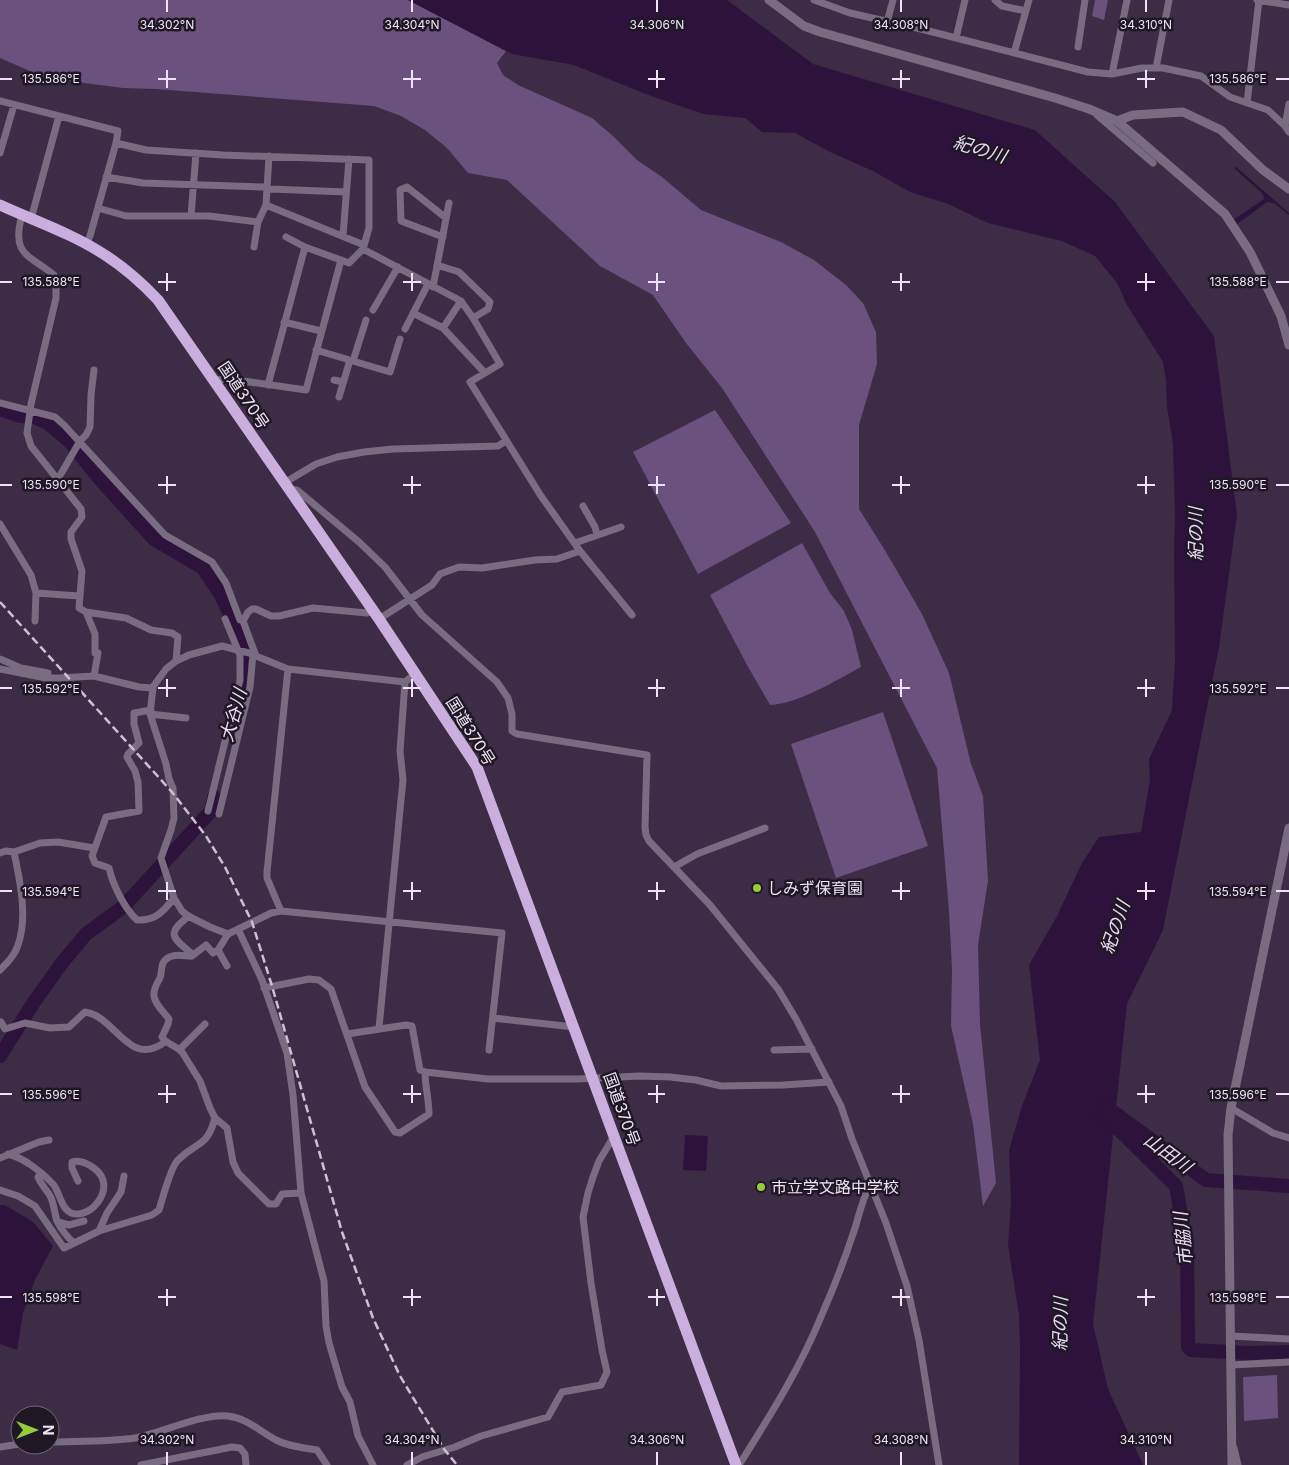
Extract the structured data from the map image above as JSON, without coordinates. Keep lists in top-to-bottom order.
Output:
{
  "streets": {
    "highway": ["国道370号"]
  },
  "water": [
    "紀の川",
    "大谷川",
    "山田川",
    "市脇川"
  ],
  "places": ["しみず保育園", "市立学文路中学校"],
  "north": "right",
  "coordinates": [
    "34.302°N",
    "34.304°N",
    "34.306°N",
    "34.308°N",
    "34.310°N",
    "135.586°E",
    "135.588°E",
    "135.590°E",
    "135.592°E",
    "135.594°E",
    "135.596°E",
    "135.598°E"
  ]
}
